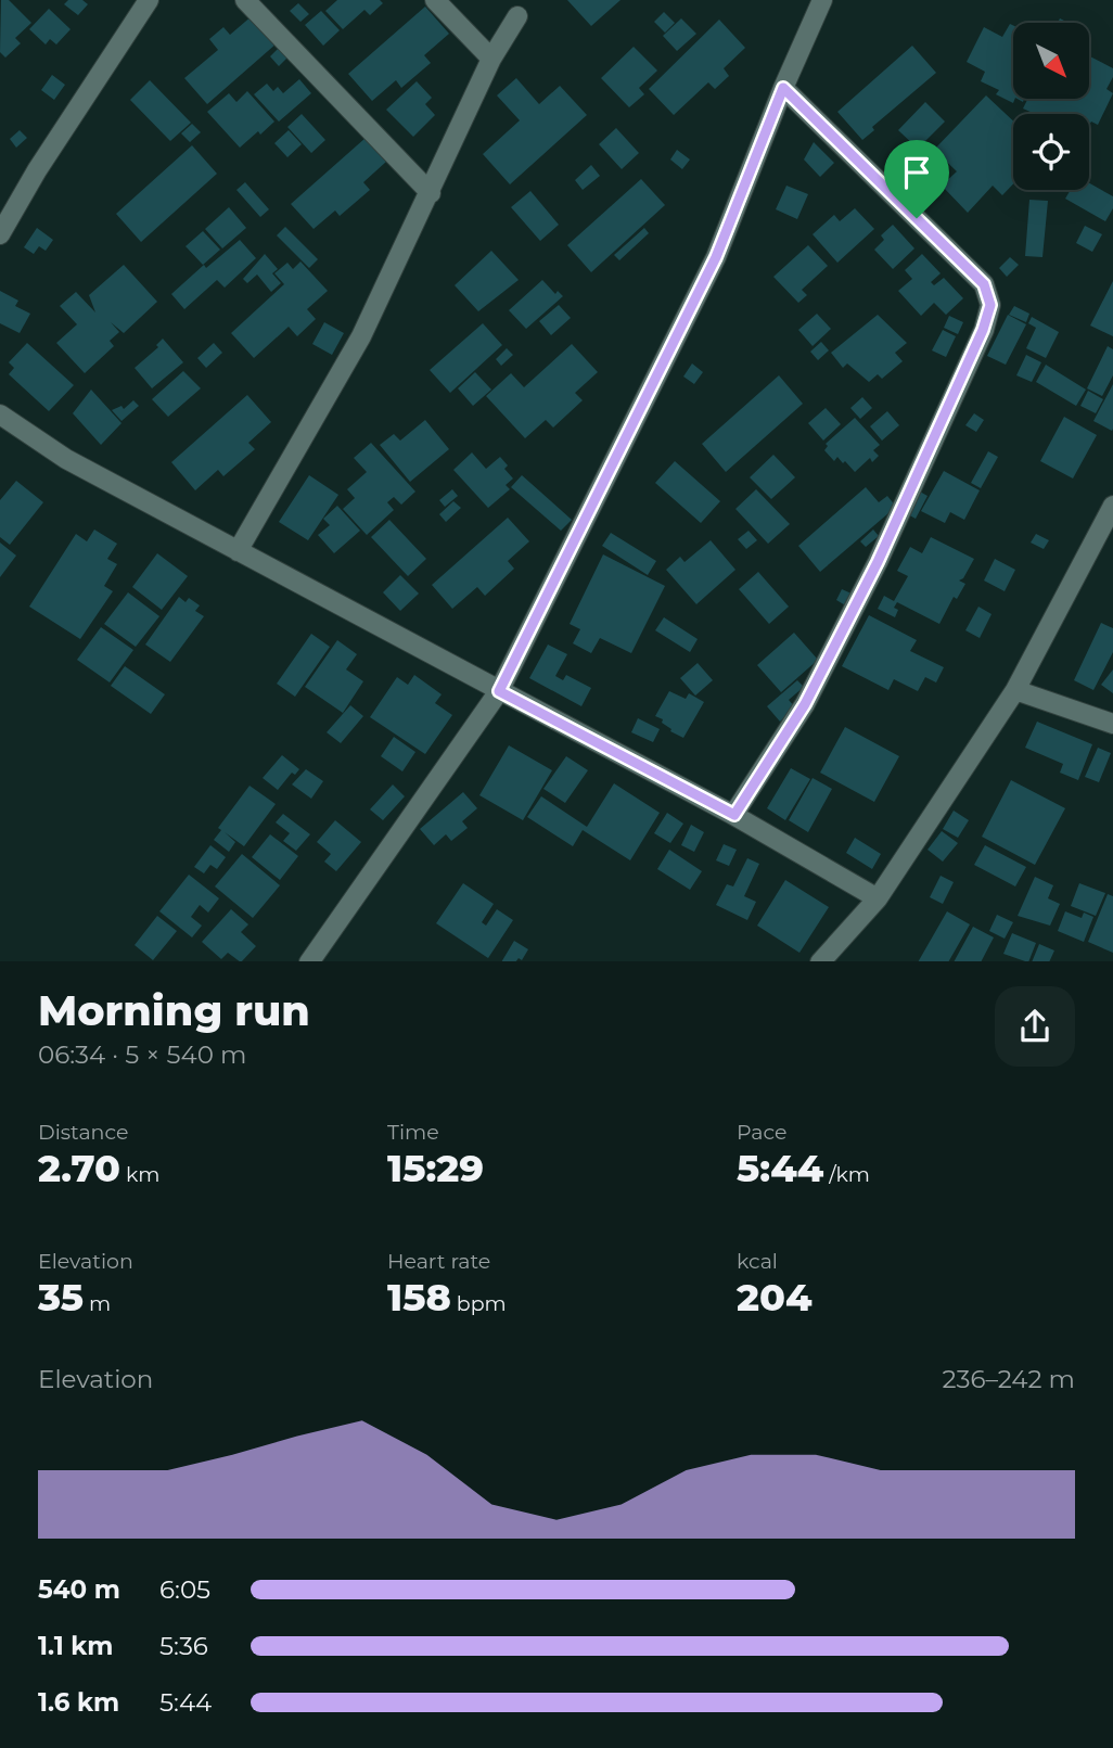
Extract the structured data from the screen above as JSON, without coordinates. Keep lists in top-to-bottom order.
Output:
{
  "north": "bottom right",
  "page": {
    "heading": ["Morning run", "06:34 · 5 × 540 m"],
    "stats": [
      ["Distance", "2.70 km"],
      ["Time", "15:29"],
      ["Pace", "5:44 /km"],
      ["Elevation", "35 m"],
      ["Heart rate", "158 bpm"],
      ["kcal", "204"]
    ],
    "chart": ["Elevation", "236–242 m"],
    "list": [
      {
        "name": "540 m",
        "note": "6:05"
      },
      {
        "name": "1.1 km",
        "note": "5:36"
      },
      {
        "name": "1.6 km",
        "note": "5:44"
      }
    ]
  }
}
